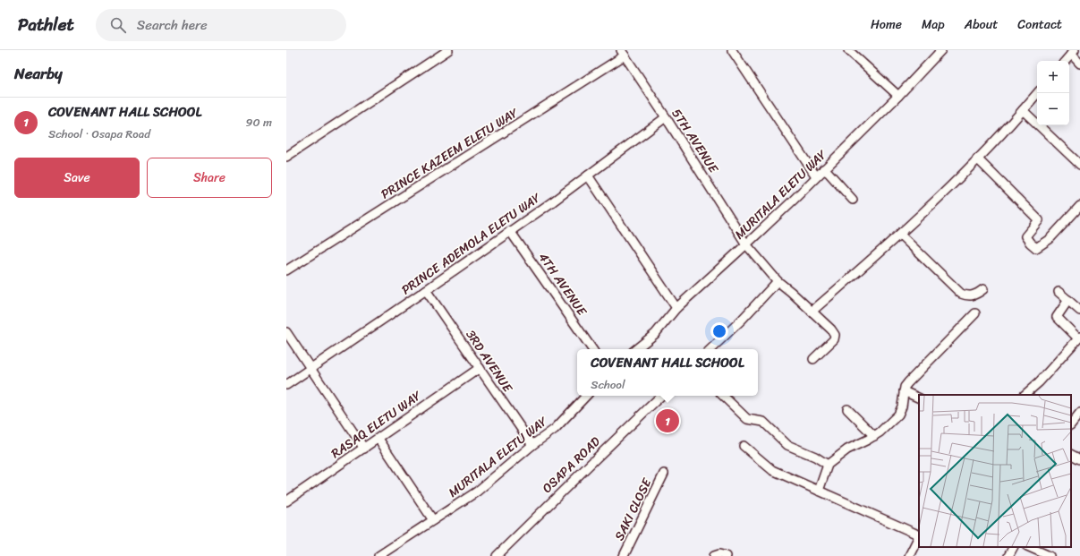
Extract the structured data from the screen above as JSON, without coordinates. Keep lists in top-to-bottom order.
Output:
{
  "streets": {
    "street": [
      "5TH AVENUE",
      "PRINCE KAZEEM ELETU WAY",
      "MURITALA ELETU WAY",
      "PRINCE ADEMOLA ELETU WAY",
      "4TH AVENUE",
      "3RD AVENUE",
      "RASAQ ELETU WAY",
      "OSAPA ROAD",
      "SAKI CLOSE"
    ]
  },
  "crossings": [
    ["5TH AVENUE", "PRINCE KAZEEM ELETU WAY"],
    ["5TH AVENUE", "MURITALA ELETU WAY"],
    ["5TH AVENUE", "PRINCE ADEMOLA ELETU WAY"],
    ["MURITALA ELETU WAY", "3RD AVENUE"],
    ["PRINCE ADEMOLA ELETU WAY", "4TH AVENUE"],
    ["PRINCE ADEMOLA ELETU WAY", "3RD AVENUE"],
    ["3RD AVENUE", "RASAQ ELETU WAY"]
  ],
  "page": {
    "header": "Pathlet",
    "search": "Search here",
    "nav": [
      "Home",
      "Map",
      "About",
      "Contact"
    ],
    "heading": "Nearby",
    "map_buttons": ["+", "−"],
    "list": [
      {
        "mark": "1",
        "name": "COVENANT HALL SCHOOL",
        "note": "School · Osapa Road",
        "value": "90 m"
      }
    ],
    "buttons": ["Save", "Share"],
    "popup": ["COVENANT HALL SCHOOL", "School"],
    "pins": "1"
  }
}
